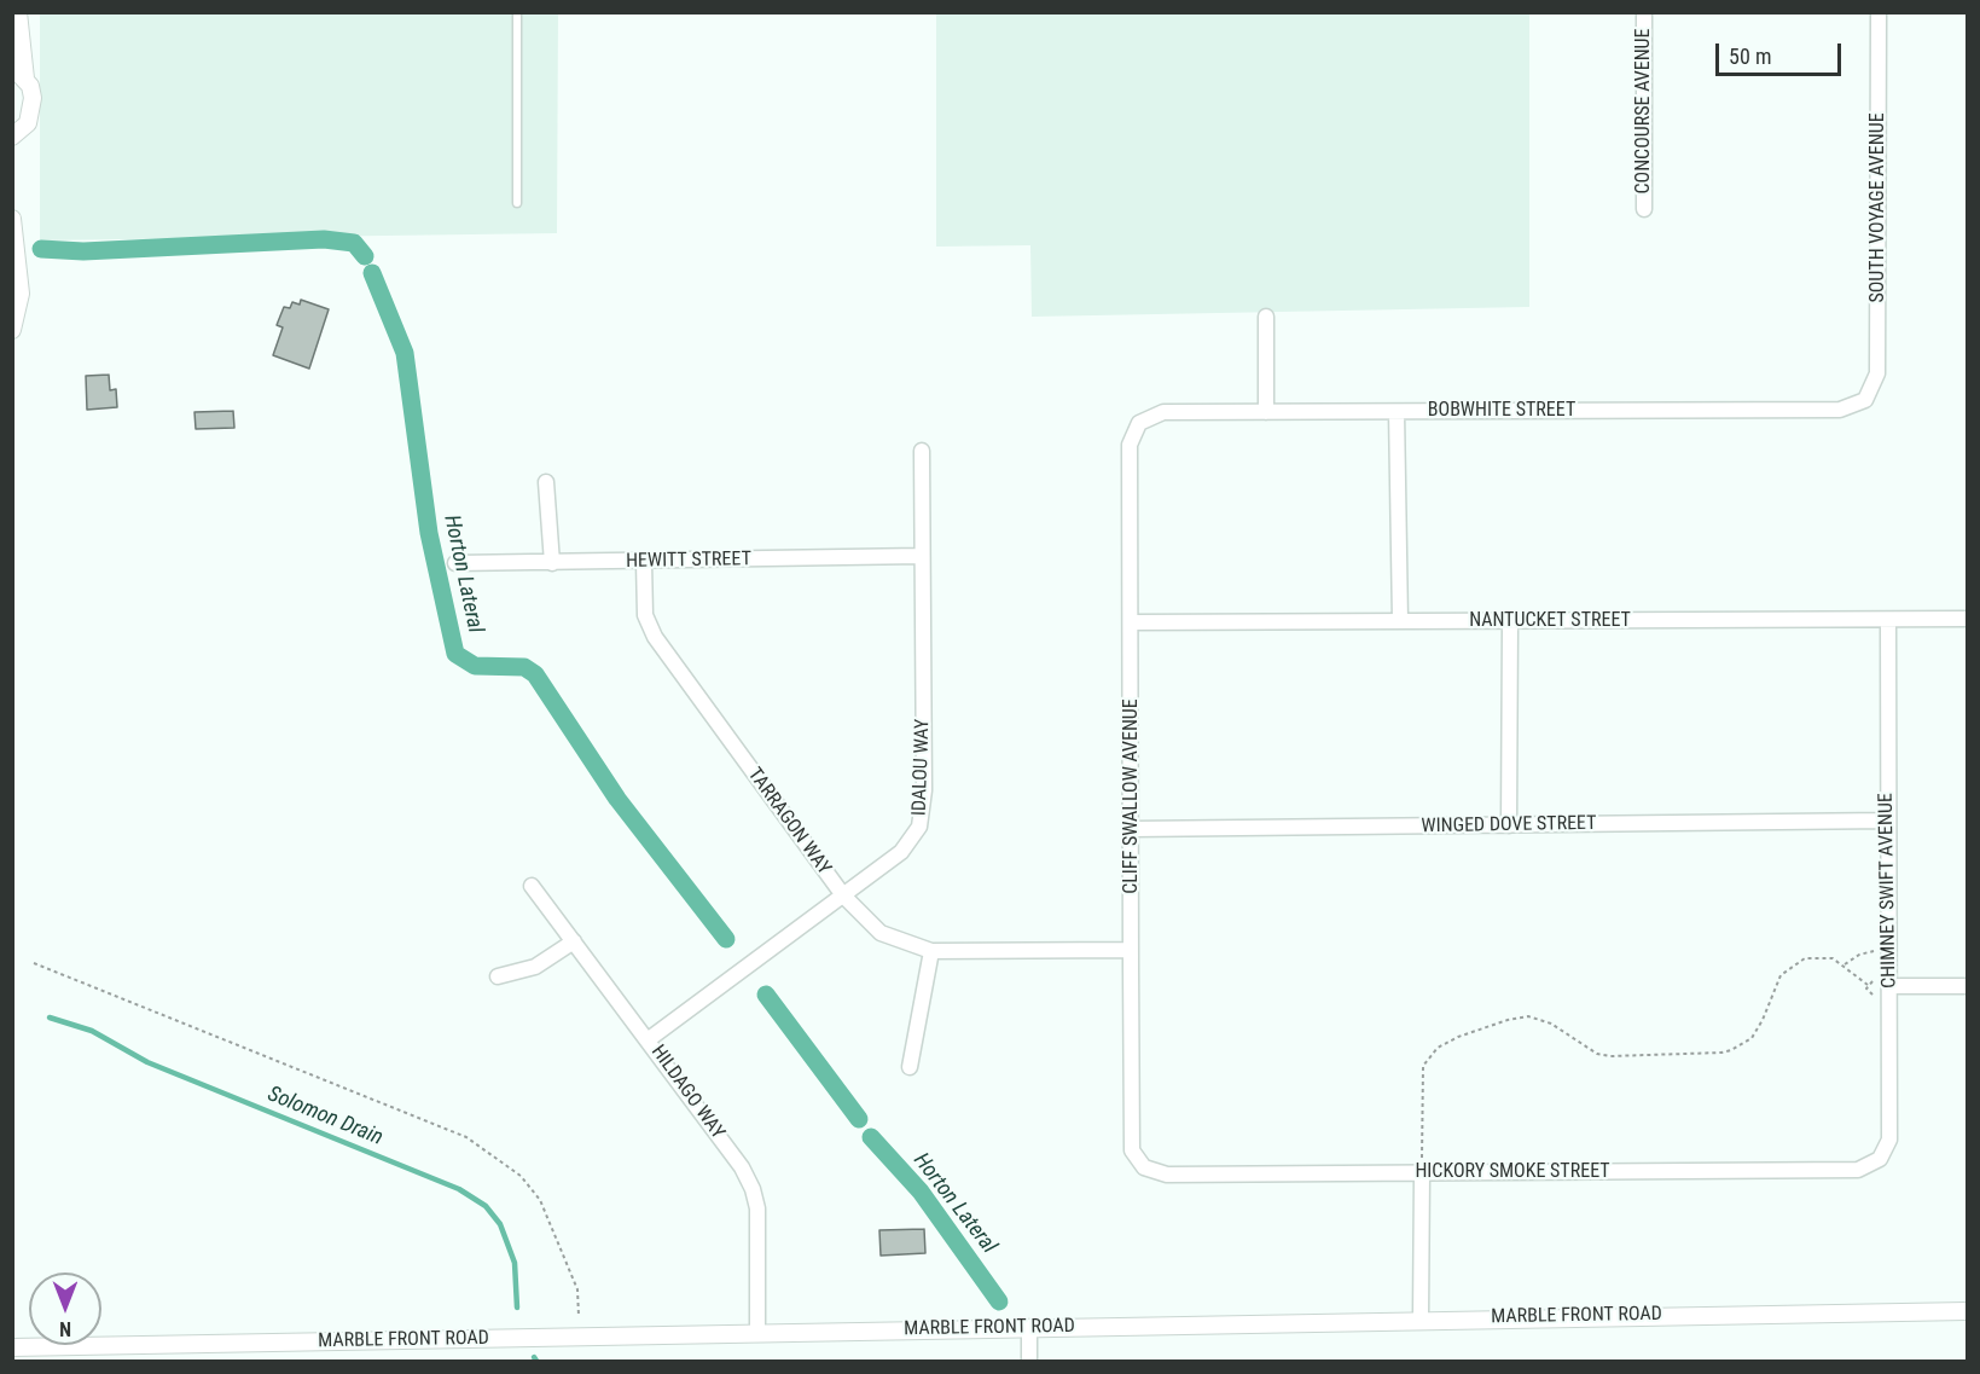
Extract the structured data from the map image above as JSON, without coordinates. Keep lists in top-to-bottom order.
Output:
{
  "streets": {
    "street": [
      "CONCOURSE AVENUE",
      "SOUTH VOYAGE AVENUE",
      "BOBWHITE STREET",
      "HEWITT STREET",
      "NANTUCKET STREET",
      "IDALOU WAY",
      "CLIFF SWALLOW AVENUE",
      "TARRAGON WAY",
      "WINGED DOVE STREET",
      "CHIMNEY SWIFT AVENUE",
      "HILDAGO WAY",
      "HICKORY SMOKE STREET",
      "MARBLE FRONT ROAD"
    ]
  },
  "crossings": [
    ["SOUTH VOYAGE AVENUE", "BOBWHITE STREET"],
    ["BOBWHITE STREET", "CLIFF SWALLOW AVENUE"],
    ["HEWITT STREET", "IDALOU WAY"],
    ["HEWITT STREET", "TARRAGON WAY"],
    ["NANTUCKET STREET", "CLIFF SWALLOW AVENUE"],
    ["NANTUCKET STREET", "CHIMNEY SWIFT AVENUE"],
    ["IDALOU WAY", "TARRAGON WAY"],
    ["IDALOU WAY", "HILDAGO WAY"],
    ["CLIFF SWALLOW AVENUE", "TARRAGON WAY"],
    ["CLIFF SWALLOW AVENUE", "WINGED DOVE STREET"],
    ["CLIFF SWALLOW AVENUE", "HICKORY SMOKE STREET"],
    ["WINGED DOVE STREET", "CHIMNEY SWIFT AVENUE"],
    ["CHIMNEY SWIFT AVENUE", "HICKORY SMOKE STREET"],
    ["HILDAGO WAY", "MARBLE FRONT ROAD"]
  ],
  "water": ["Horton Lateral", "Solomon Drain"],
  "scale_bar": "50 m",
  "north": "bottom"
}
